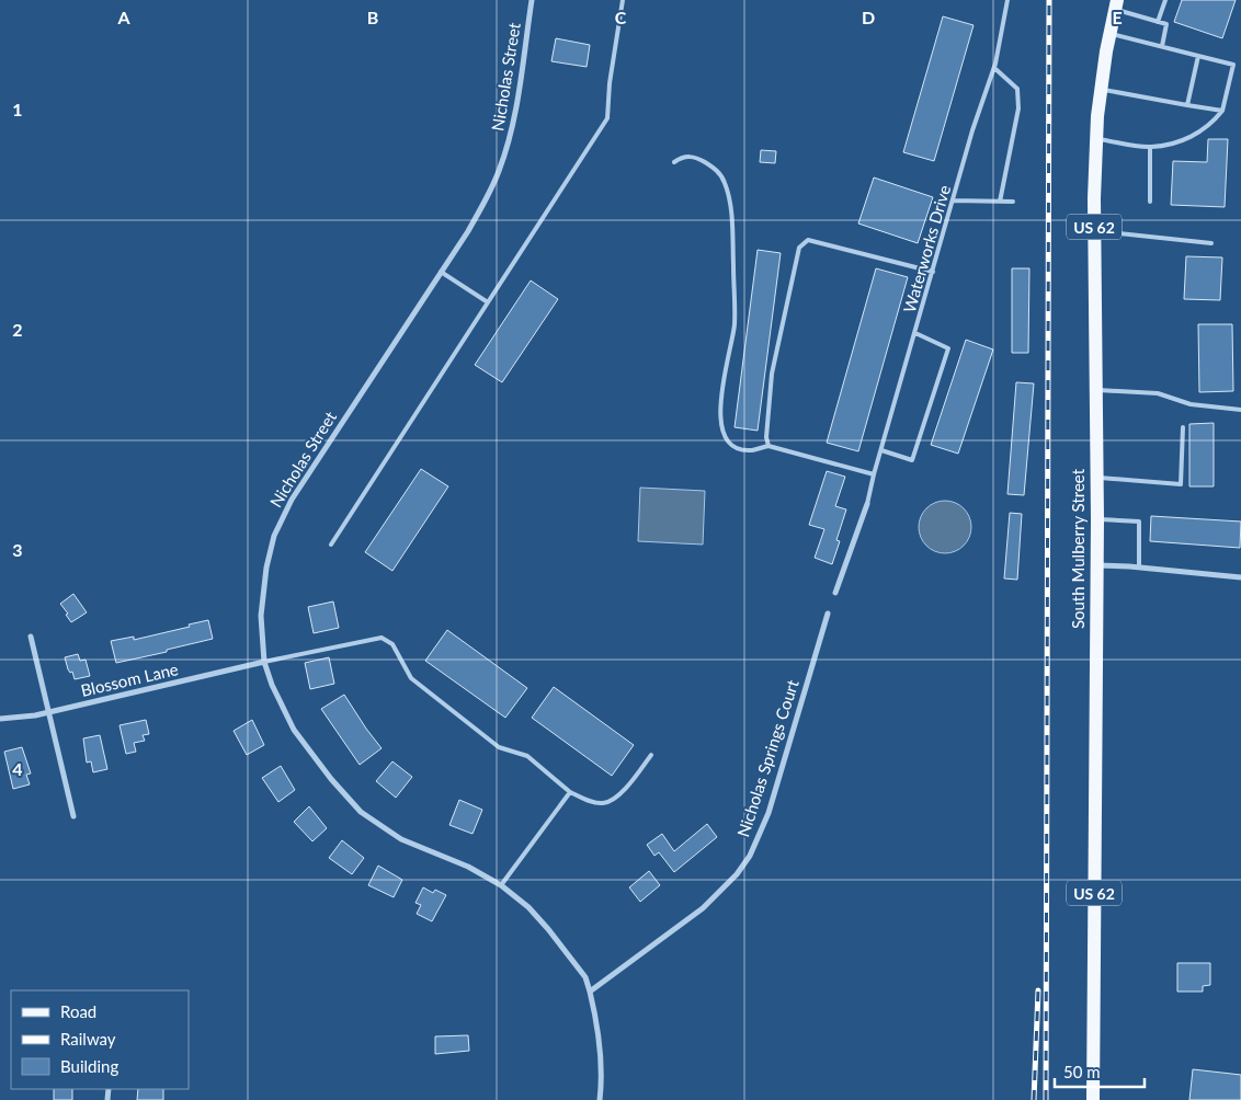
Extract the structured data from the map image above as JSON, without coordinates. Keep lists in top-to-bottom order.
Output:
{
  "streets": {
    "main road": ["US 62", "South Mulberry Street"],
    "street": ["Nicholas Street", "Blossom Lane", "Nicholas Springs Court"],
    "lane": ["Waterworks Drive"]
  },
  "crossings": [
    ["Nicholas Street", "Blossom Lane"],
    ["Nicholas Street", "Nicholas Springs Court"]
  ],
  "legend": ["Road", "Railway", "Building"],
  "scale_bar": "50 m",
  "grid": {
    "columns": [
      "A",
      "B",
      "C",
      "D",
      "E"
    ],
    "rows": [
      "1",
      "2",
      "3",
      "4"
    ]
  }
}
